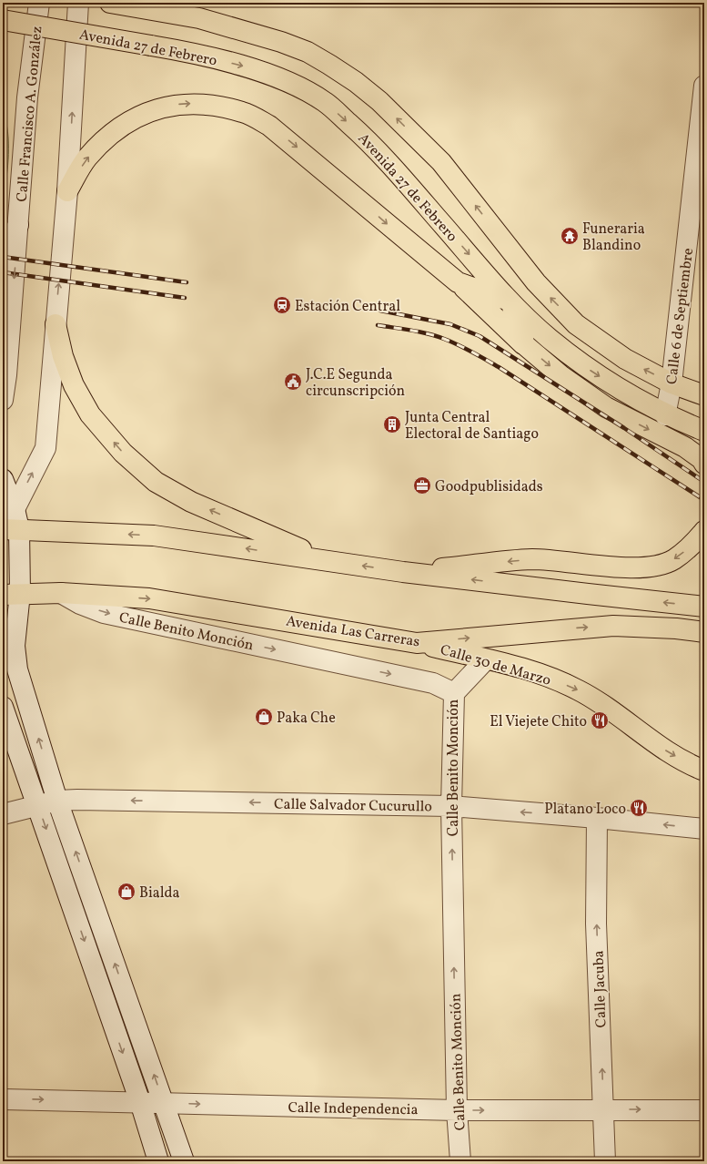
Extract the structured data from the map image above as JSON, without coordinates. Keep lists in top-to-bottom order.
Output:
{
  "streets": {
    "main road": ["Avenida 27 de Febrero", "Avenida Las Carreras", "Calle 30 de Marzo"],
    "street": [
      "Calle Francisco A. González",
      "Calle 6 de Septiembre",
      "Calle Benito Monción",
      "Calle Salvador Cucurullo",
      "Calle Jacuba",
      "Calle Independencia"
    ]
  },
  "crossings": [
    ["Avenida 27 de Febrero", "Calle 6 de Septiembre"],
    ["Calle Benito Monción", "Avenida Las Carreras"],
    ["Calle Benito Monción", "Calle Salvador Cucurullo"],
    ["Calle Benito Monción", "Calle Independencia"],
    ["Avenida Las Carreras", "Calle 30 de Marzo"],
    ["Calle Salvador Cucurullo", "Calle Jacuba"],
    ["Calle Jacuba", "Calle Independencia"]
  ],
  "one_way": ["Calle Salvador Cucurullo", "Calle Jacuba", "Calle Independencia"],
  "places": {
    "temple": ["Funeraria Blandino"],
    "station": ["Estación Central"],
    "public building": ["J.C.E Segunda circunscripción"],
    "building": ["Junta Central Electoral de Santiago"],
    "office": ["Goodpublisidads"],
    "shop": ["Paka Che", "Bialda"],
    "restaurant": ["El Viejete Chito", "Platano Loco"]
  }
}
